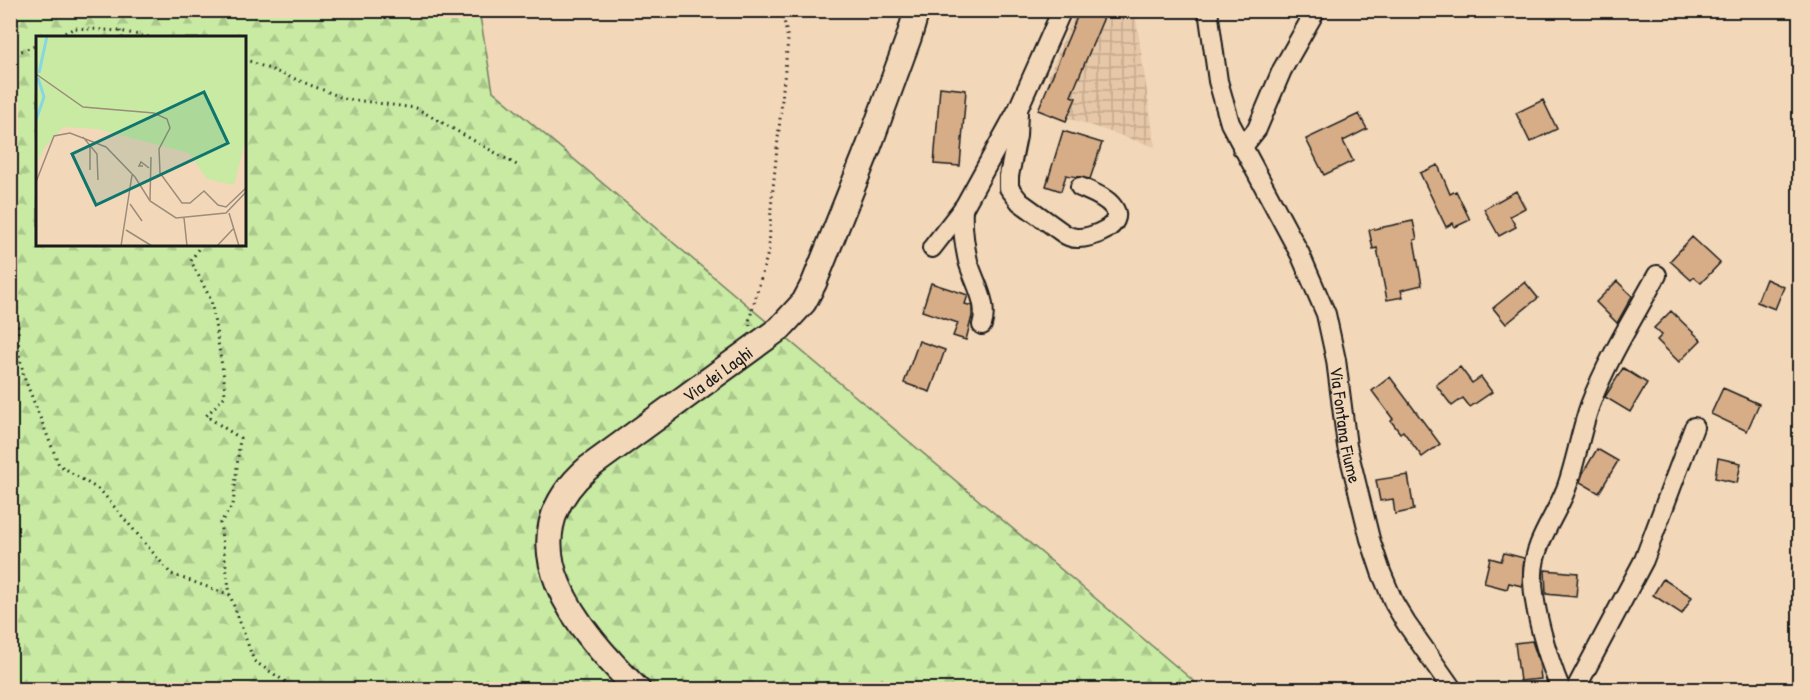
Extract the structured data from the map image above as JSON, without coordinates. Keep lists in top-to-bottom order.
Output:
{
  "streets": {
    "main road": ["Via dei Laghi"],
    "street": ["Via Fontana Fiume"]
  }
}
